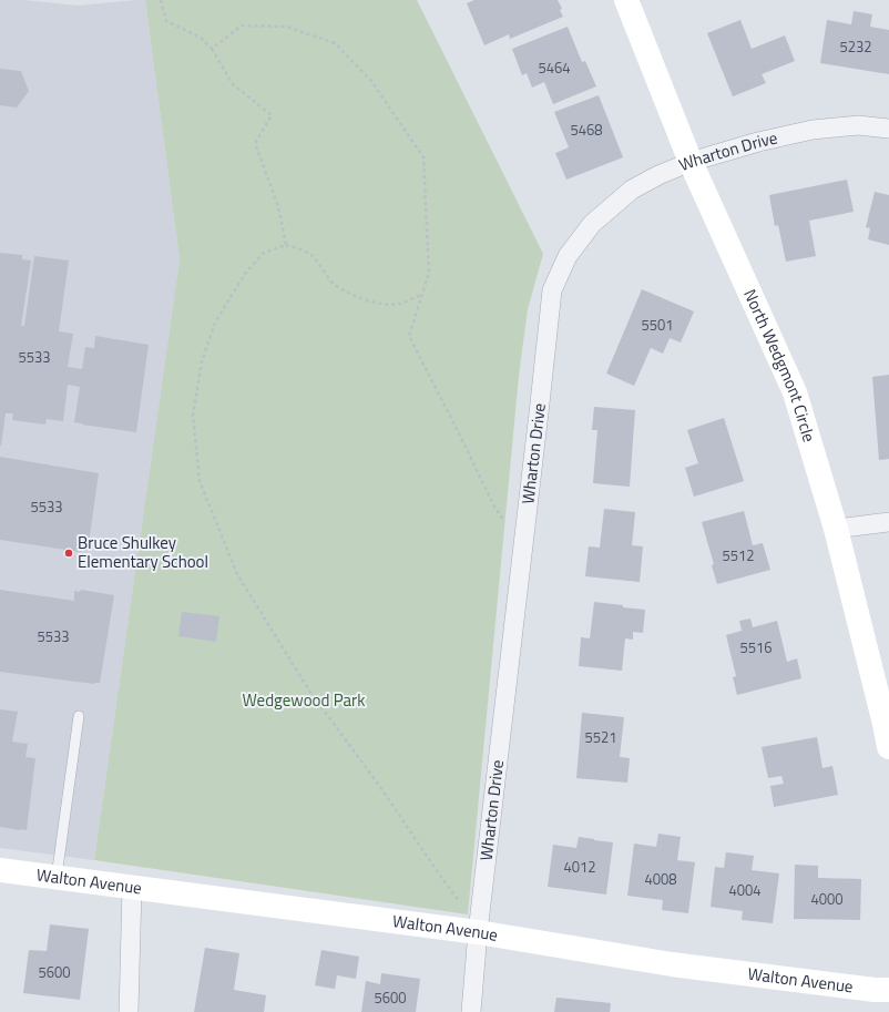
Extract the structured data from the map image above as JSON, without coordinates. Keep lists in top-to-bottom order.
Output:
{
  "streets": {
    "street": ["Wharton Drive", "North Wedgmont Circle", "Walton Avenue"]
  },
  "crossings": [
    ["Wharton Drive", "North Wedgmont Circle"],
    ["Wharton Drive", "Walton Avenue"]
  ],
  "parks": ["Wedgewood Park"],
  "places": ["Bruce Shulkey Elementary School"],
  "house_numbers": [
    "5232",
    "5464",
    "5468",
    "5501",
    "5533",
    "5533",
    "5512",
    "5533",
    "5516",
    "5521",
    "4012",
    "4008",
    "4004",
    "4000",
    "5600",
    "5600"
  ]
}
